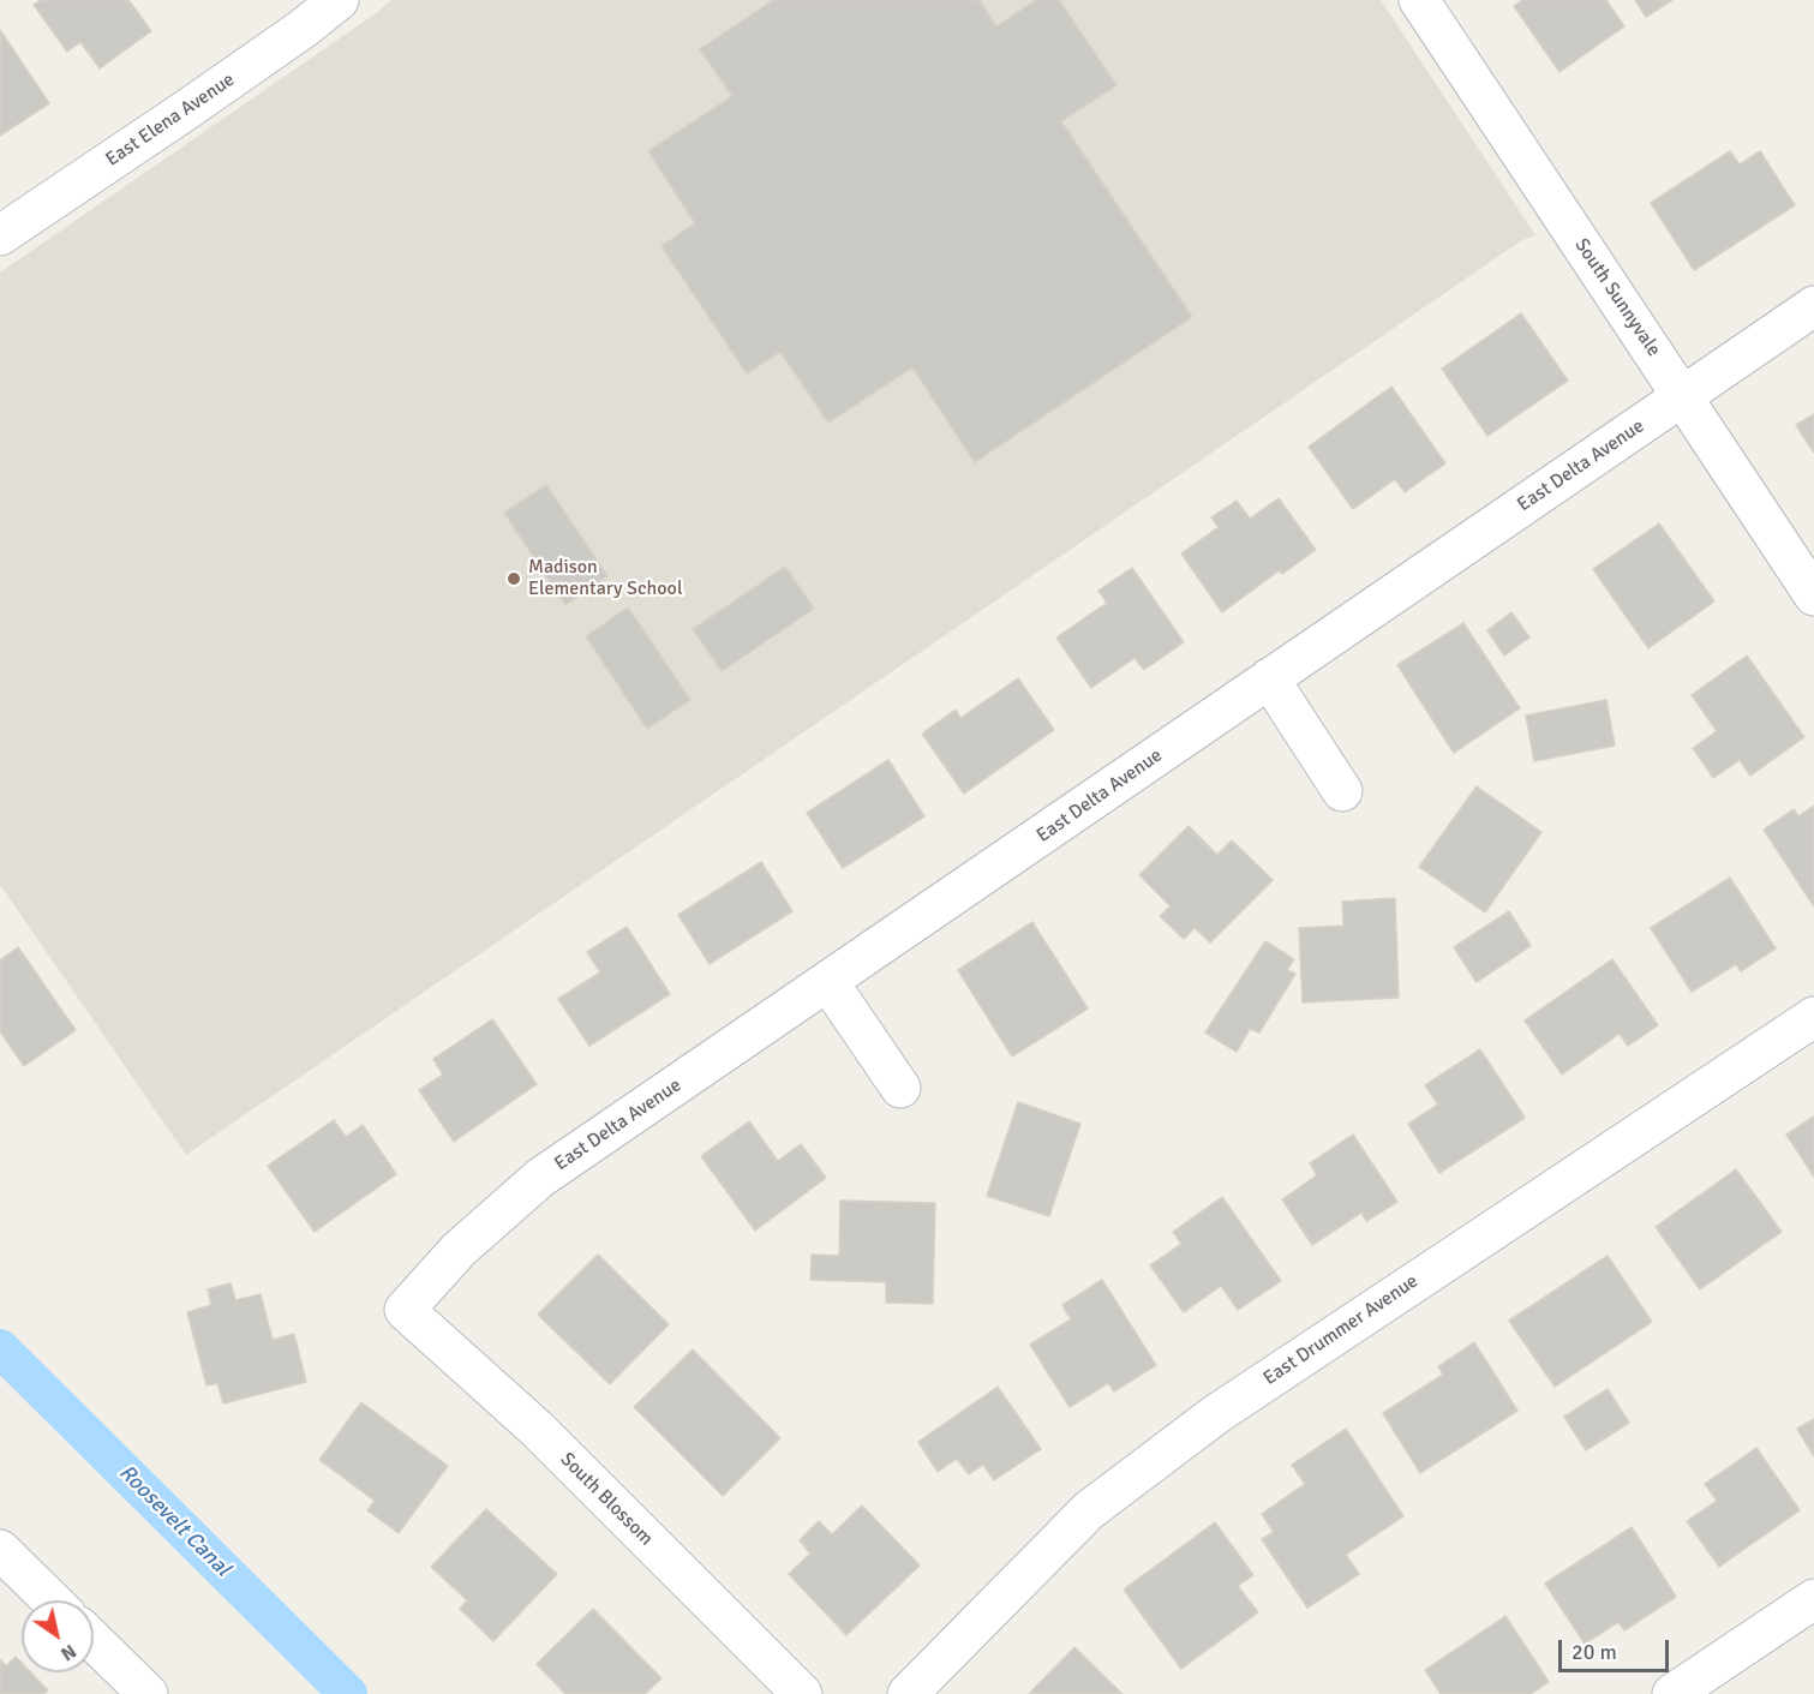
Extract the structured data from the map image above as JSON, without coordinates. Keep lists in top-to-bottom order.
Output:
{
  "streets": {
    "street": [
      "East Elena Avenue",
      "South Sunnyvale",
      "East Delta Avenue",
      "East Drummer Avenue",
      "South Blossom"
    ]
  },
  "crossings": [
    ["South Sunnyvale", "East Delta Avenue"],
    ["East Delta Avenue", "South Blossom"]
  ],
  "water": ["Roosevelt Canal"],
  "places": ["Madison Elementary School"],
  "scale_bar": "20 m",
  "north": "bottom right"
}
